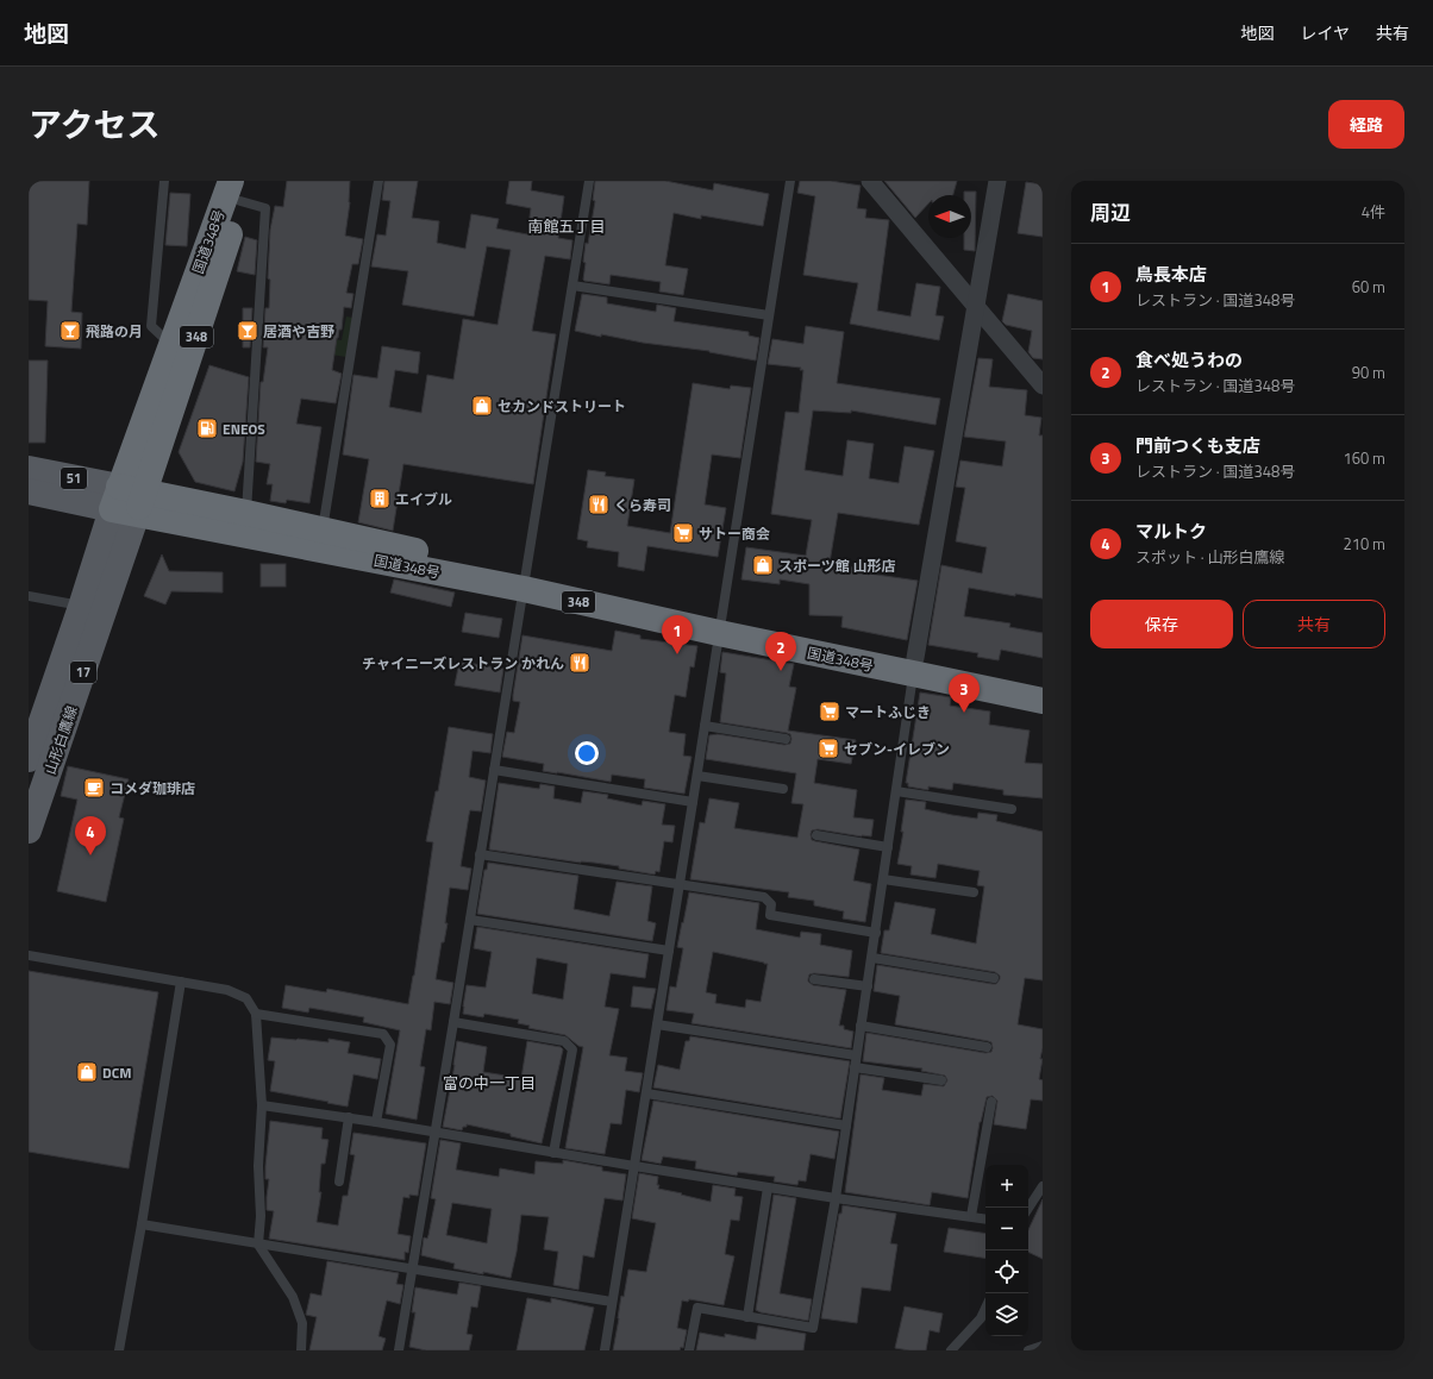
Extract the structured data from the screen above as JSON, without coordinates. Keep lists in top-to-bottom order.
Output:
{
  "streets": {
    "highway": ["国道348号", "348"],
    "main road": ["51", "17", "山形白鷹線"]
  },
  "crossings": [
    ["国道348号", "51"],
    ["国道348号", "山形白鷹線"],
    ["51", "山形白鷹線"]
  ],
  "districts": ["南館五丁目", "富の中一丁目"],
  "places": {
    "bar": ["飛路の月", "居酒や吉野"],
    "shop": ["セカンドストリート", "スポーツ館 山形店", "DCM"],
    "fuel station": ["ENEOS"],
    "building": ["エイブル"],
    "restaurant": ["くら寿司", "チャイニーズレストラン かれん"],
    "supermarket": ["サトー商会", "マートふじき", "セブン-イレブン"],
    "cafe": ["コメダ珈琲店"]
  },
  "north": "left",
  "page": {
    "header": "地図",
    "nav": ["地図", "レイヤ", "共有"],
    "title": "アクセス",
    "buttons": [
      "経路",
      ["保存", "共有"]
    ],
    "heading": ["周辺", "4件"],
    "list": [
      {
        "mark": "1",
        "name": "鳥長本店",
        "note": "レストラン · 国道348号",
        "value": "60 m"
      },
      {
        "mark": "2",
        "name": "食べ処うわの",
        "note": "レストラン · 国道348号",
        "value": "90 m"
      },
      {
        "mark": "3",
        "name": "門前つくも支店",
        "note": "レストラン · 国道348号",
        "value": "160 m"
      },
      {
        "mark": "4",
        "name": "マルトク",
        "note": "スポット · 山形白鷹線",
        "value": "210 m"
      }
    ],
    "pins": [
      "1",
      "2",
      "3",
      "4"
    ],
    "map_buttons": ["+", "−"]
  }
}
